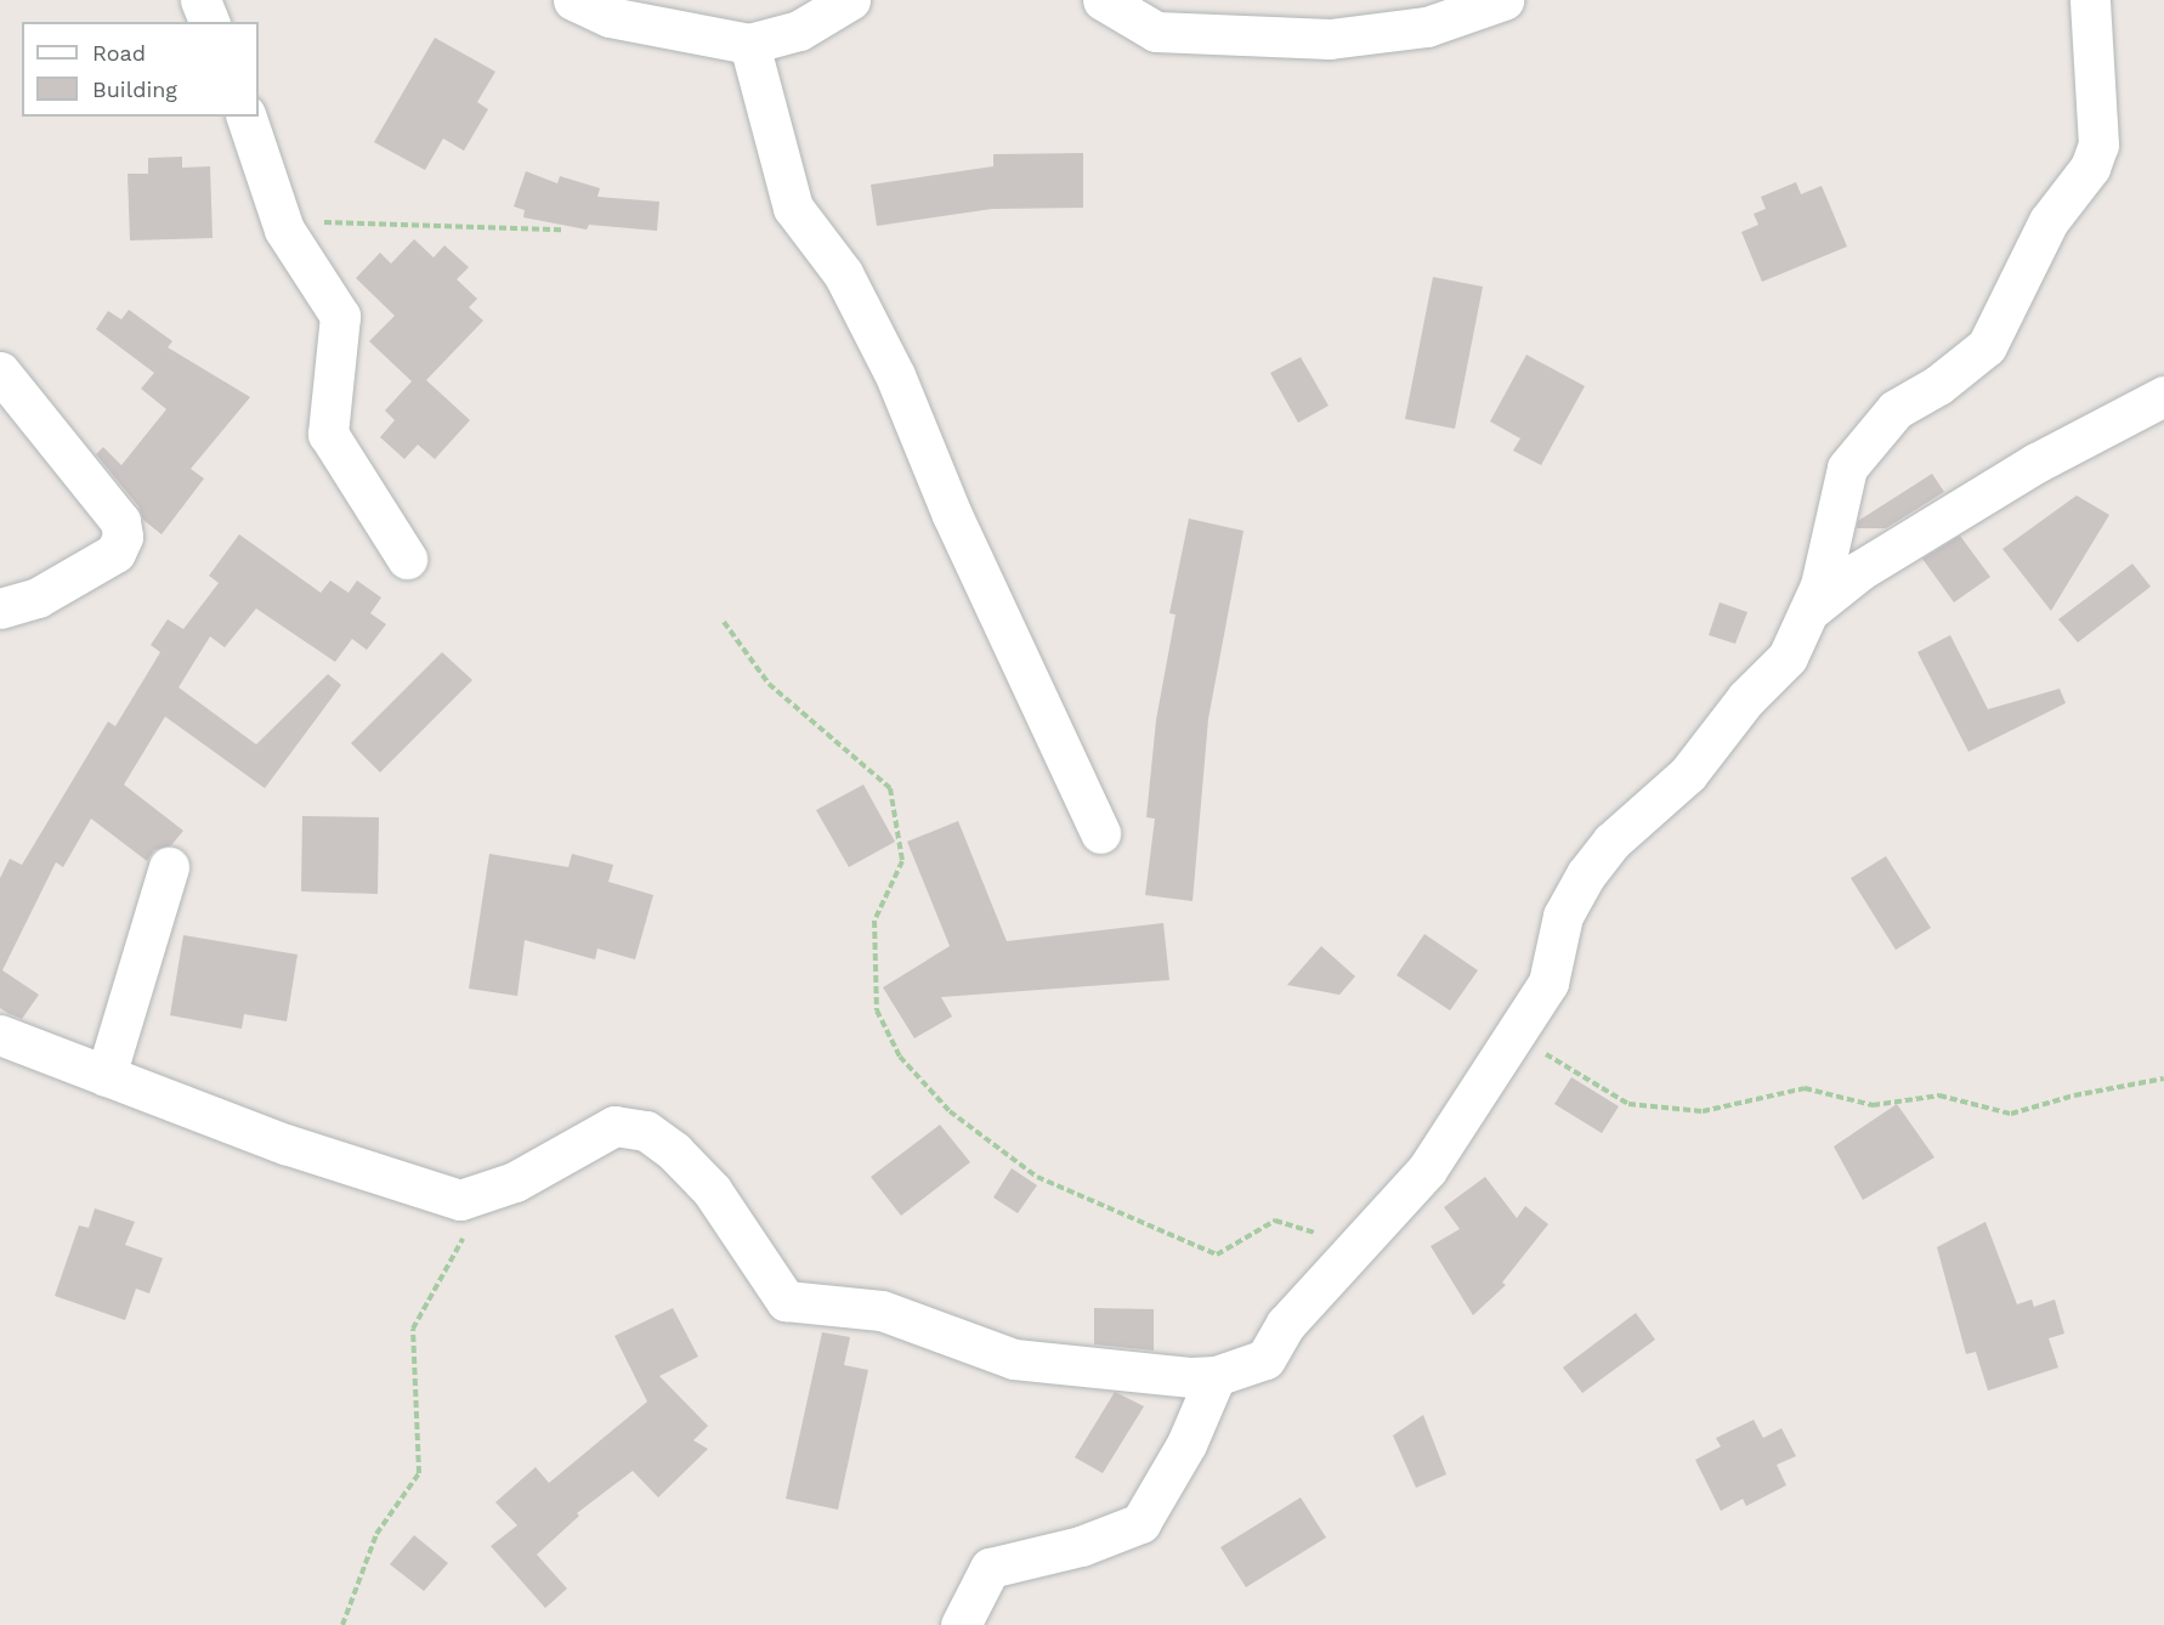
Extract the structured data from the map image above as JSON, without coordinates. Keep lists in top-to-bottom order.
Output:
{
  "legend": ["Road", "Building"]
}
